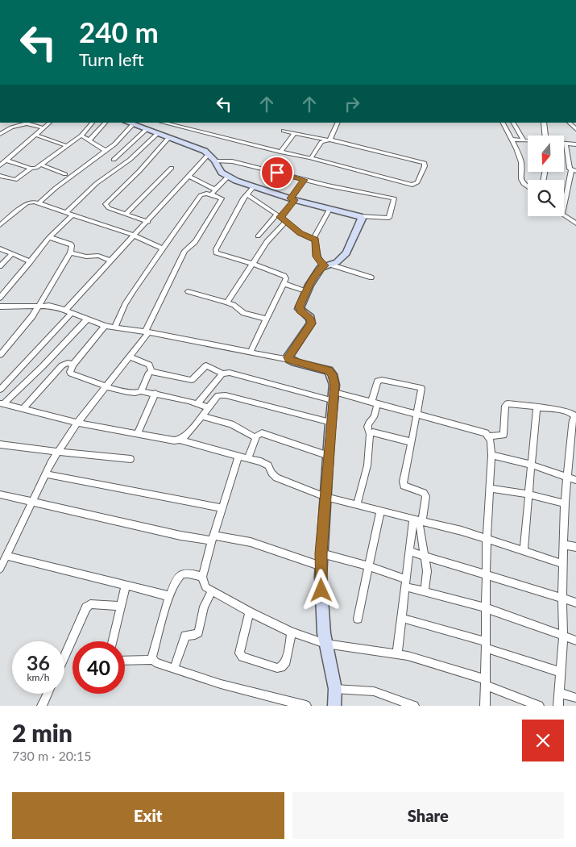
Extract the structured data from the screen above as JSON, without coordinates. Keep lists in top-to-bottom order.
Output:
{
  "north": "bottom",
  "page": {
    "turn": ["240 m", "Turn left"],
    "speed": "36 km/h",
    "limit": "40",
    "heading": ["2 min", "730 m · 20:15"],
    "buttons": ["Exit", "Share"]
  }
}
